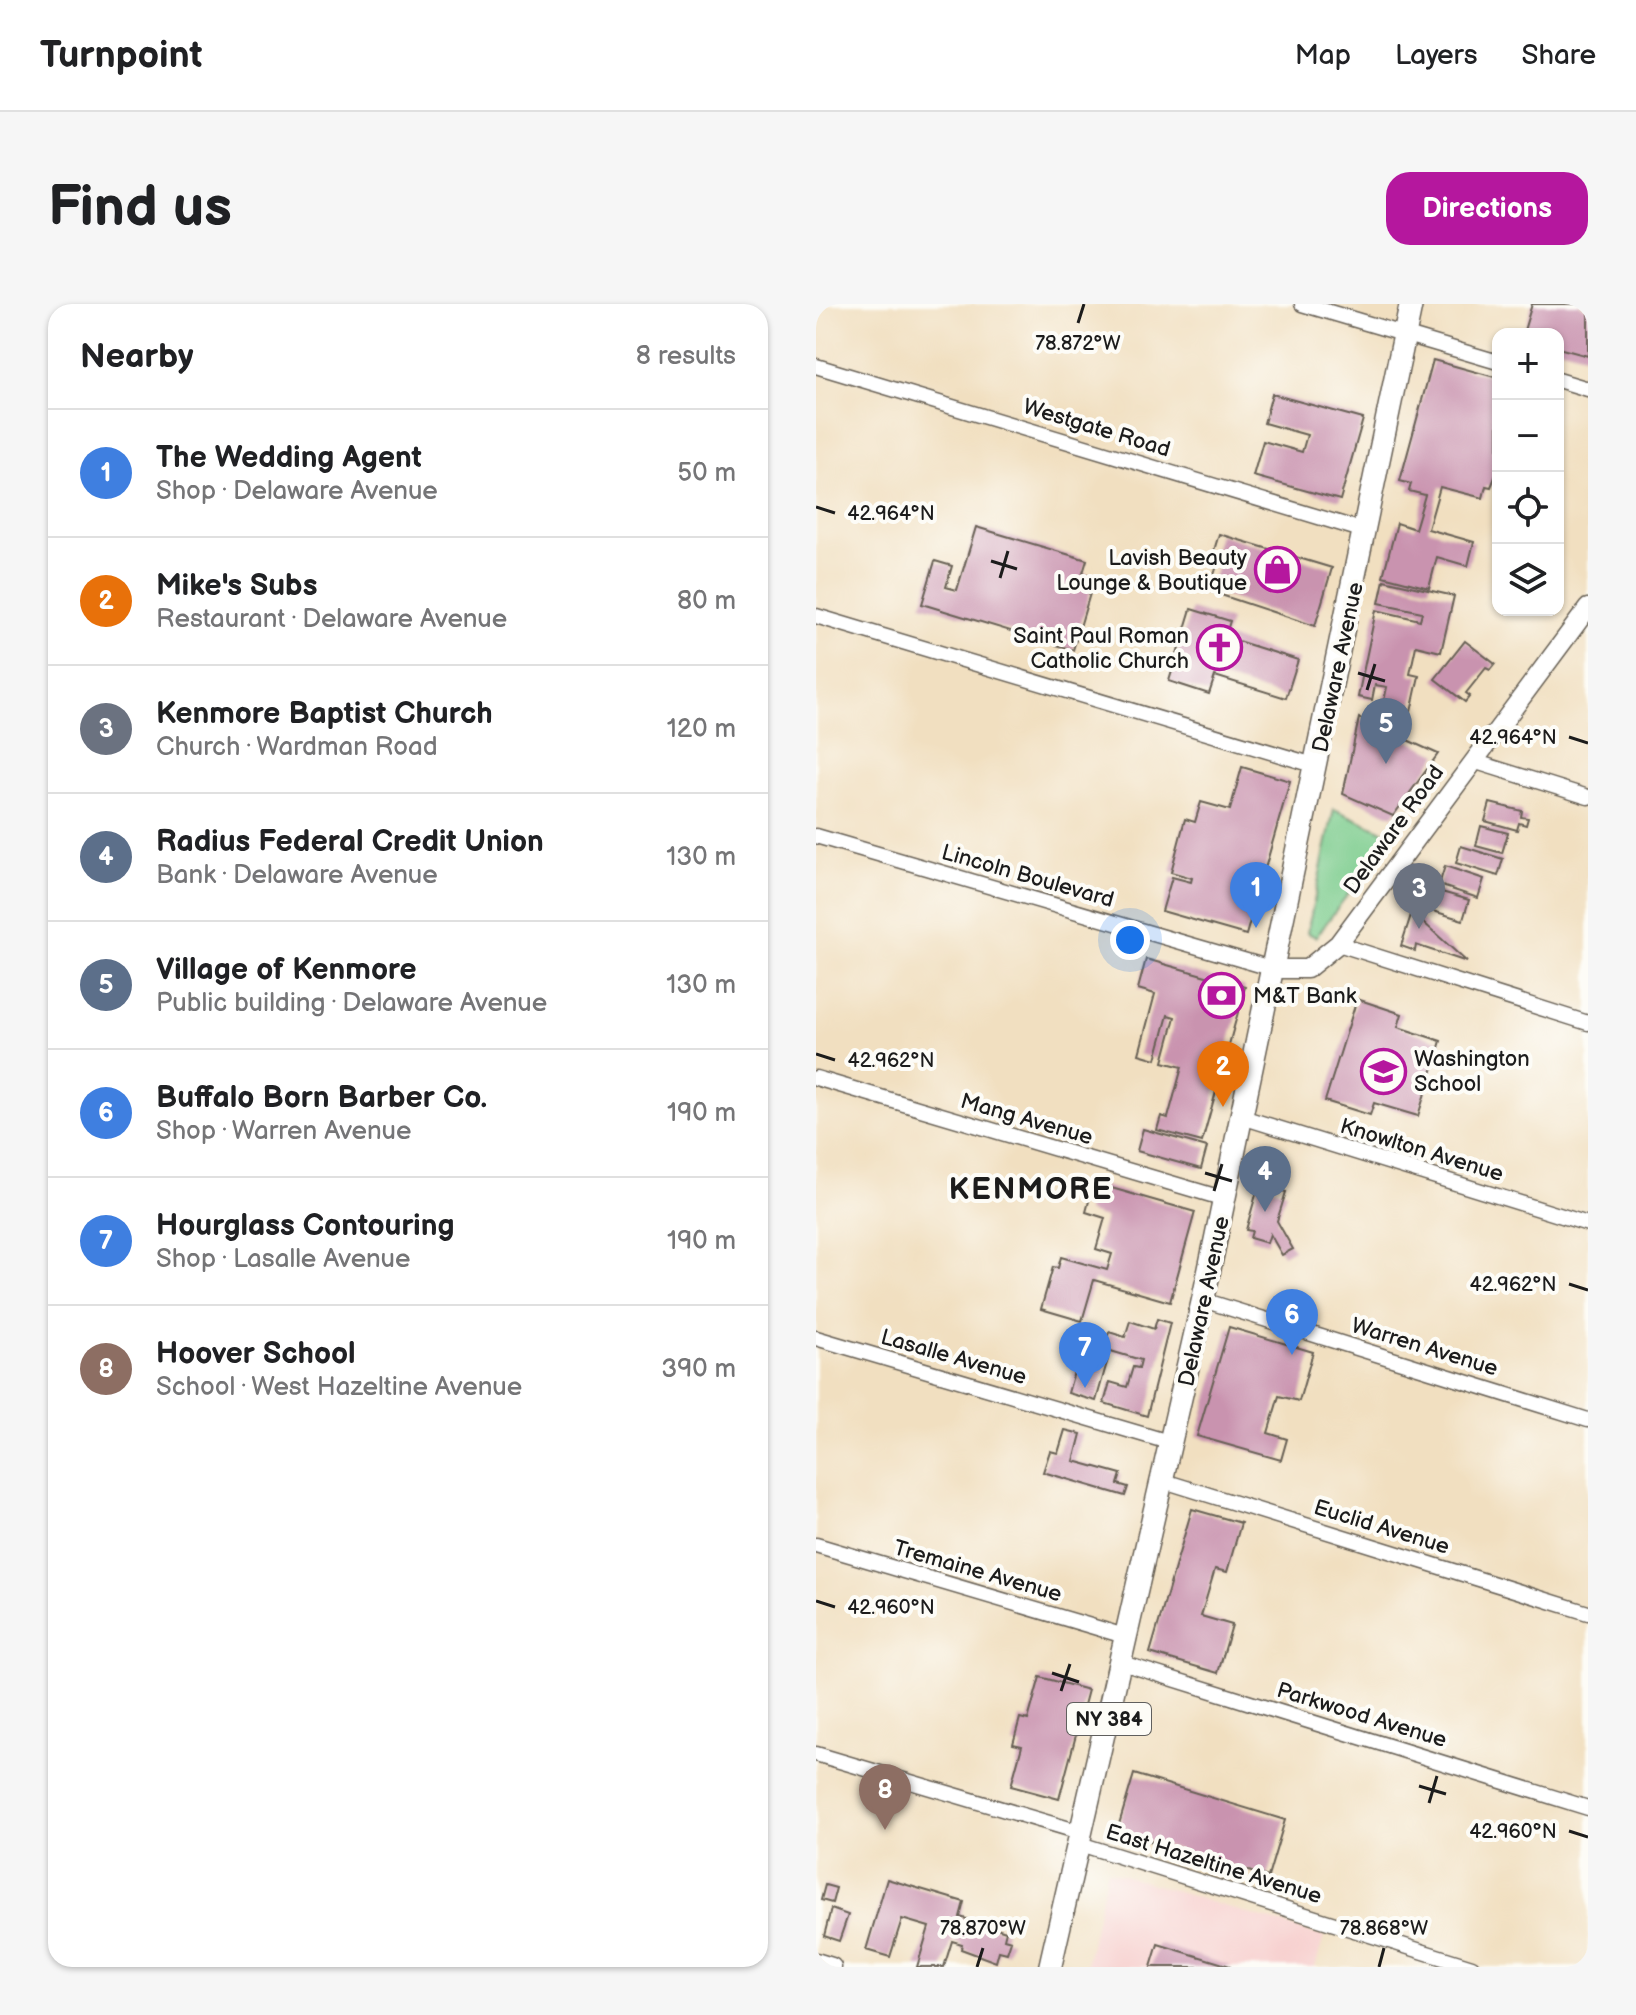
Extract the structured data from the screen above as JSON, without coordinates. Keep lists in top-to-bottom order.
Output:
{
  "streets": {
    "main road": ["Delaware Avenue", "NY 384"],
    "street": [
      "Westgate Road",
      "Delaware Road",
      "Lincoln Boulevard",
      "Mang Avenue",
      "Knowlton Avenue",
      "Warren Avenue",
      "Lasalle Avenue",
      "Euclid Avenue",
      "Tremaine Avenue",
      "Parkwood Avenue",
      "East Hazeltine Avenue"
    ]
  },
  "crossings": [
    ["Westgate Road", "Delaware Avenue"],
    ["Delaware Avenue", "Delaware Road"],
    ["Delaware Avenue", "Lincoln Boulevard"],
    ["Delaware Avenue", "Mang Avenue"],
    ["Delaware Avenue", "Knowlton Avenue"],
    ["Delaware Avenue", "Warren Avenue"],
    ["Delaware Avenue", "Lasalle Avenue"],
    ["Delaware Avenue", "Euclid Avenue"],
    ["Delaware Avenue", "Tremaine Avenue"],
    ["Delaware Avenue", "Parkwood Avenue"],
    ["Delaware Avenue", "East Hazeltine Avenue"],
    ["Delaware Road", "Lincoln Boulevard"]
  ],
  "districts": ["KENMORE"],
  "places": {
    "shop": ["Lavish Beauty Lounge & Boutique"],
    "church": ["Saint Paul Roman Catholic Church"],
    "bank": ["M&T Bank"],
    "school or university": ["Washington School"]
  },
  "page": {
    "header": "Turnpoint",
    "nav": ["Map", "Layers", "Share"],
    "buttons": "Directions",
    "title": "Find us",
    "heading": ["Nearby", "8 results"],
    "map_buttons": ["+", "−"],
    "list": [
      {
        "mark": "1",
        "name": "The Wedding Agent",
        "note": "Shop · Delaware Avenue",
        "value": "50 m"
      },
      {
        "mark": "2",
        "name": "Mike's Subs",
        "note": "Restaurant · Delaware Avenue",
        "value": "80 m"
      },
      {
        "mark": "3",
        "name": "Kenmore Baptist Church",
        "note": "Church · Wardman Road",
        "value": "120 m"
      },
      {
        "mark": "4",
        "name": "Radius Federal Credit Union",
        "note": "Bank · Delaware Avenue",
        "value": "130 m"
      },
      {
        "mark": "5",
        "name": "Village of Kenmore",
        "note": "Public building · Delaware Avenue",
        "value": "130 m"
      },
      {
        "mark": "6",
        "name": "Buffalo Born Barber Co.",
        "note": "Shop · Warren Avenue",
        "value": "190 m"
      },
      {
        "mark": "7",
        "name": "Hourglass Contouring",
        "note": "Shop · Lasalle Avenue",
        "value": "190 m"
      },
      {
        "mark": "8",
        "name": "Hoover School",
        "note": "School · West Hazeltine Avenue",
        "value": "390 m"
      }
    ],
    "pins": [
      "5",
      "1",
      "3",
      "2",
      "4",
      "6",
      "7",
      "8"
    ]
  },
  "coordinates": [
    "78.872°W",
    "42.964°N",
    "42.962°N",
    "42.960°N",
    "78.870°W",
    "78.868°W"
  ]
}
